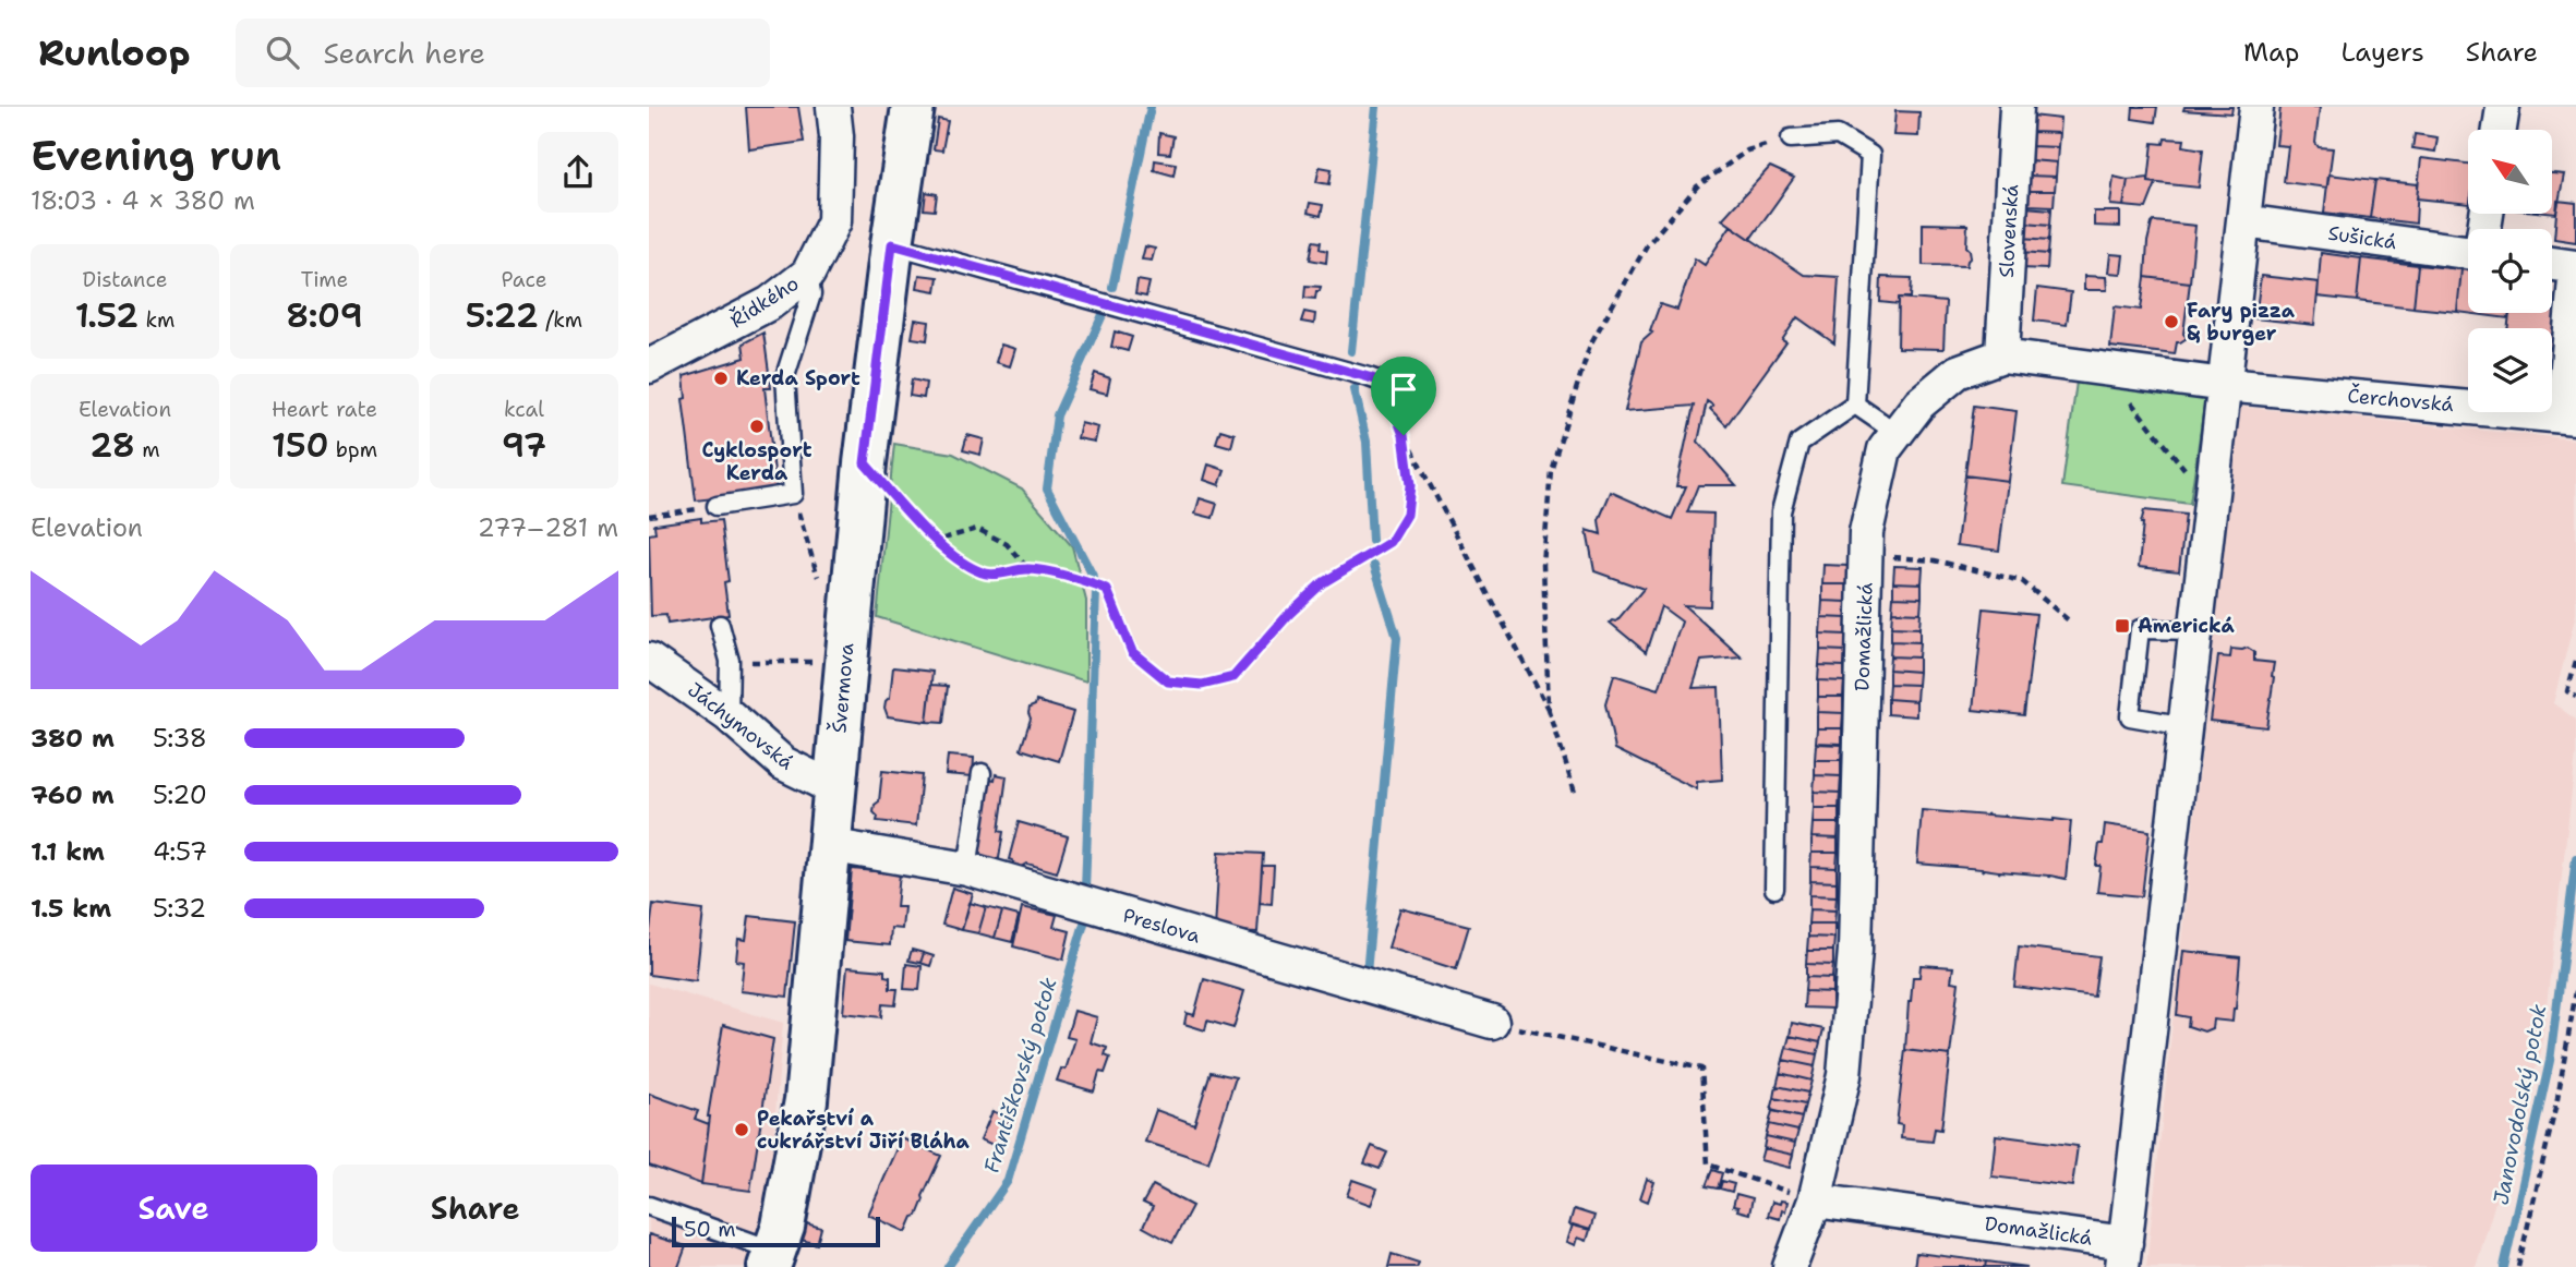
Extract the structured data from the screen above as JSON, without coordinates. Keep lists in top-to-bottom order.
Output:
{
  "streets": {
    "street": [
      "Slovenská",
      "Sušická",
      "Řídkého",
      "Čerchovská",
      "Domažlická",
      "Švermova",
      "Jáchymovská",
      "Preslova"
    ]
  },
  "crossings": [
    ["Slovenská", "Domažlická"],
    ["Čerchovská", "Domažlická"],
    ["Švermova", "Jáchymovská"],
    ["Švermova", "Preslova"]
  ],
  "water": ["Františkovský potok", "Janovodolský potok"],
  "places": {
    "other": [
      "Fary pizza & burger",
      "Kerda Sport",
      "Cyklosport Kerda",
      "Pekařství a cukrářství Jiří Bláha"
    ],
    "transit": ["Americká"]
  },
  "scale_bar": "50 m",
  "north": "top left",
  "page": {
    "header": "Runloop",
    "search": "Search here",
    "nav": ["Map", "Layers", "Share"],
    "heading": ["Evening run", "18:03 · 4 × 380 m"],
    "stats": [
      ["Distance", "1.52 km"],
      ["Time", "8:09"],
      ["Pace", "5:22 /km"],
      ["Elevation", "28 m"],
      ["Heart rate", "150 bpm"],
      ["kcal", "97"]
    ],
    "chart": ["Elevation", "277–281 m"],
    "list": [
      {
        "name": "380 m",
        "note": "5:38"
      },
      {
        "name": "760 m",
        "note": "5:20"
      },
      {
        "name": "1.1 km",
        "note": "4:57"
      },
      {
        "name": "1.5 km",
        "note": "5:32"
      }
    ],
    "buttons": ["Save", "Share"],
    "scale": "50 m"
  }
}
